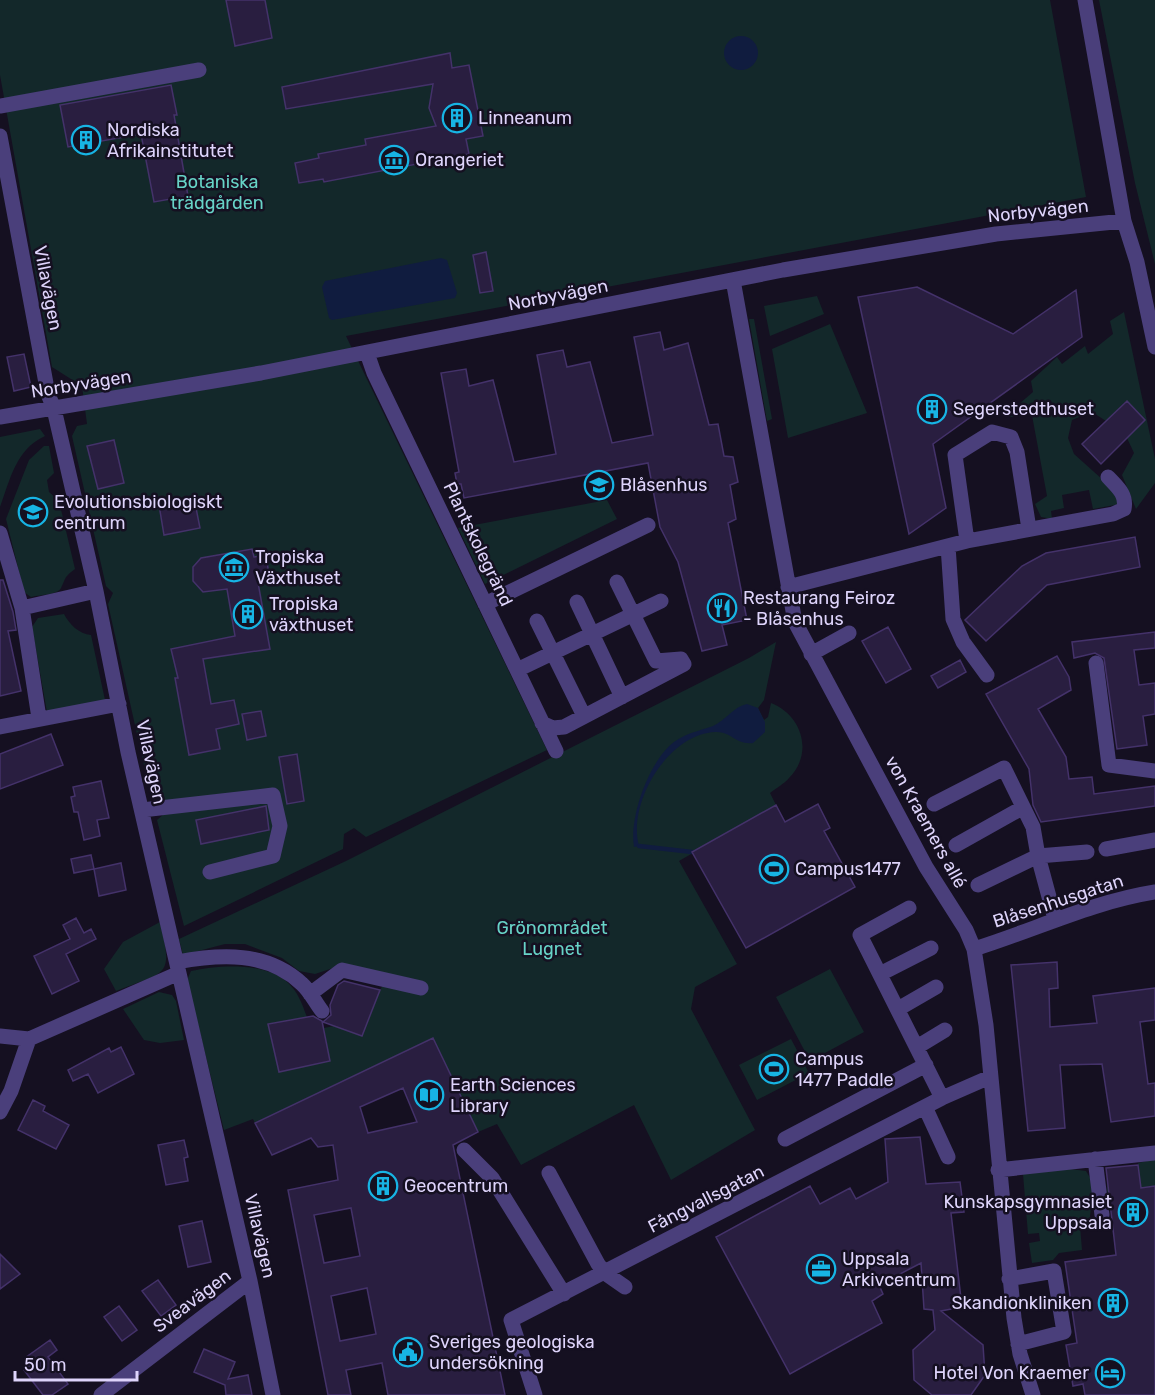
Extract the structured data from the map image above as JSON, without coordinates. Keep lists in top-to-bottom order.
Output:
{
  "streets": {
    "street": [
      "Norbyvägen",
      "Villavägen",
      "Plantskolegränd",
      "von Kraemers allé",
      "Blåsenhusgatan",
      "Fångvallsgatan",
      "Sveavägen"
    ]
  },
  "crossings": [
    ["Norbyvägen", "Villavägen"],
    ["Norbyvägen", "Plantskolegränd"],
    ["Norbyvägen", "von Kraemers allé"],
    ["Villavägen", "Sveavägen"],
    ["von Kraemers allé", "Blåsenhusgatan"],
    ["von Kraemers allé", "Fångvallsgatan"]
  ],
  "parks": ["Botaniska trädgården", "Grönområdet Lugnet"],
  "places": {
    "building": [
      "Linneanum",
      "Nordiska Afrikainstitutet",
      "Segerstedthuset",
      "Tropiska växthuset",
      "Geocentrum",
      "Kunskapsgymnasiet Uppsala",
      "Skandionkliniken"
    ],
    "museum": ["Orangeriet", "Tropiska Växthuset"],
    "school or university": ["Blåsenhus", "Evolutionsbiologiskt centrum"],
    "restaurant": ["Restaurang Feiroz - Blåsenhus"],
    "sports": ["Campus1477", "Campus 1477 Paddle"],
    "library": ["Earth Sciences Library"],
    "office": ["Uppsala Arkivcentrum"],
    "public building": ["Sveriges geologiska undersökning"],
    "hotel": ["Hotel Von Kraemer"]
  },
  "scale_bar": "50 m"
}
